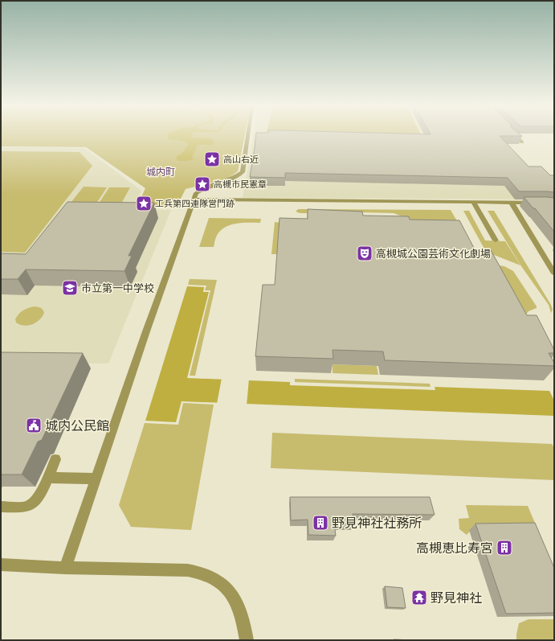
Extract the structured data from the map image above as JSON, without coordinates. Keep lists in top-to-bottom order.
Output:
{
  "districts": ["城内町"],
  "places": {
    "place": ["高山右近", "高槻市民憲章", "工兵第四連隊営門跡"],
    "theatre": ["高槻城公園芸術文化劇場"],
    "school or university": ["市立第一中学校"],
    "public building": ["城内公民館"],
    "building": ["野見神社社務所", "高槻恵比寿宮"],
    "temple": ["野見神社"]
  }
}
